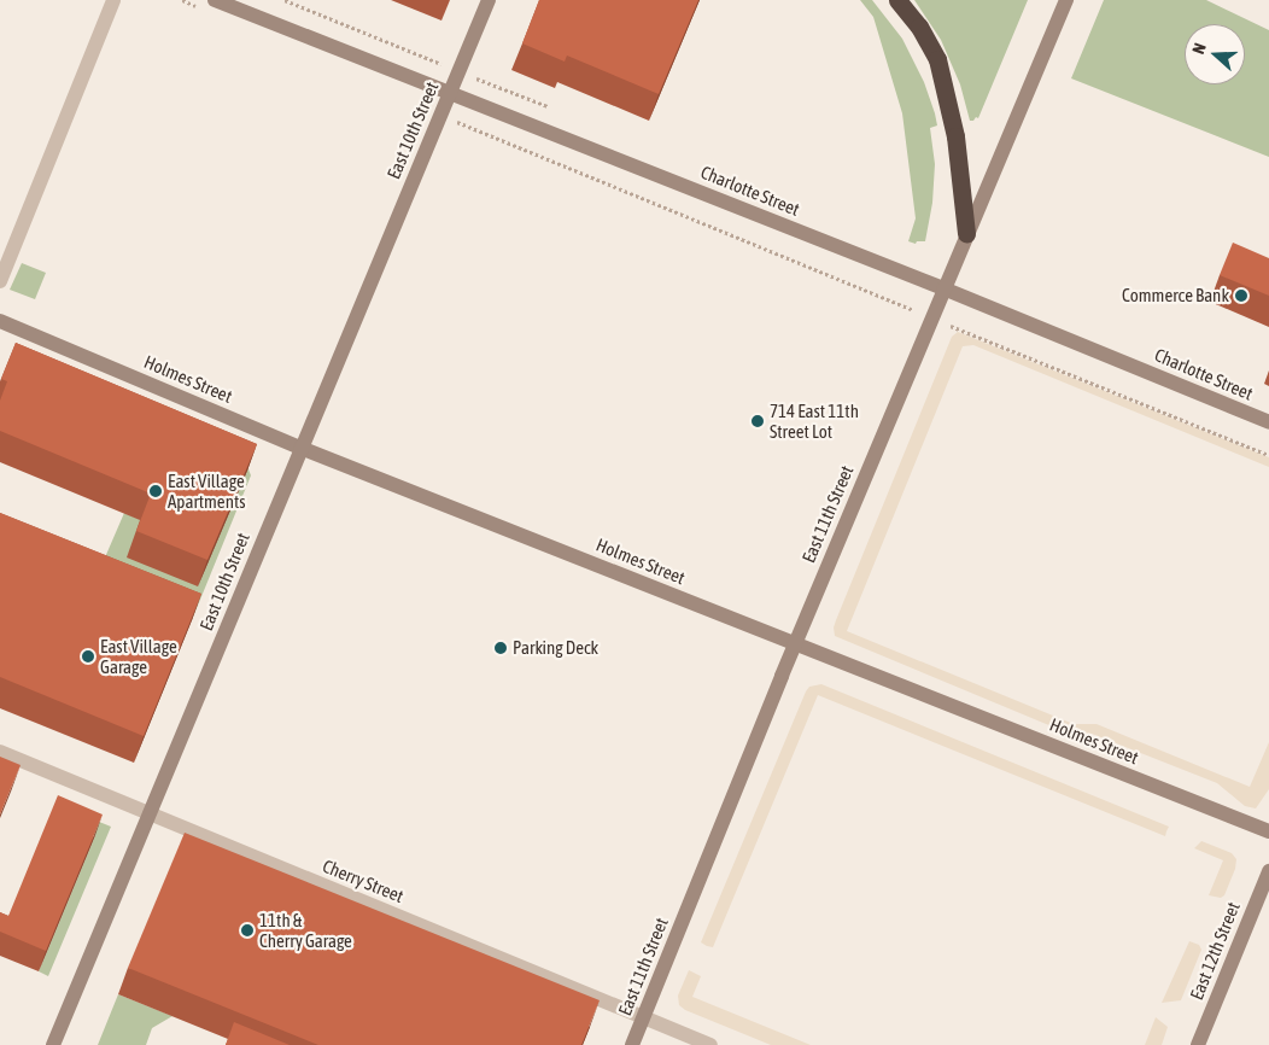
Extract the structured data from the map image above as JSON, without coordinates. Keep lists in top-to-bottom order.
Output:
{
  "streets": {
    "street": [
      "East 10th Street",
      "Charlotte Street",
      "Holmes Street",
      "East 11th Street",
      "Cherry Street",
      "East 12th Street"
    ]
  },
  "crossings": [
    ["East 10th Street", "Charlotte Street"],
    ["East 10th Street", "Holmes Street"],
    ["East 10th Street", "Cherry Street"],
    ["Charlotte Street", "East 11th Street"],
    ["Holmes Street", "East 11th Street"],
    ["East 11th Street", "Cherry Street"]
  ],
  "places": [
    "Commerce Bank",
    "714 East 11th Street Lot",
    "East Village Apartments",
    "Parking Deck",
    "East Village Garage",
    "11th & Cherry Garage"
  ],
  "north": "left"
}
